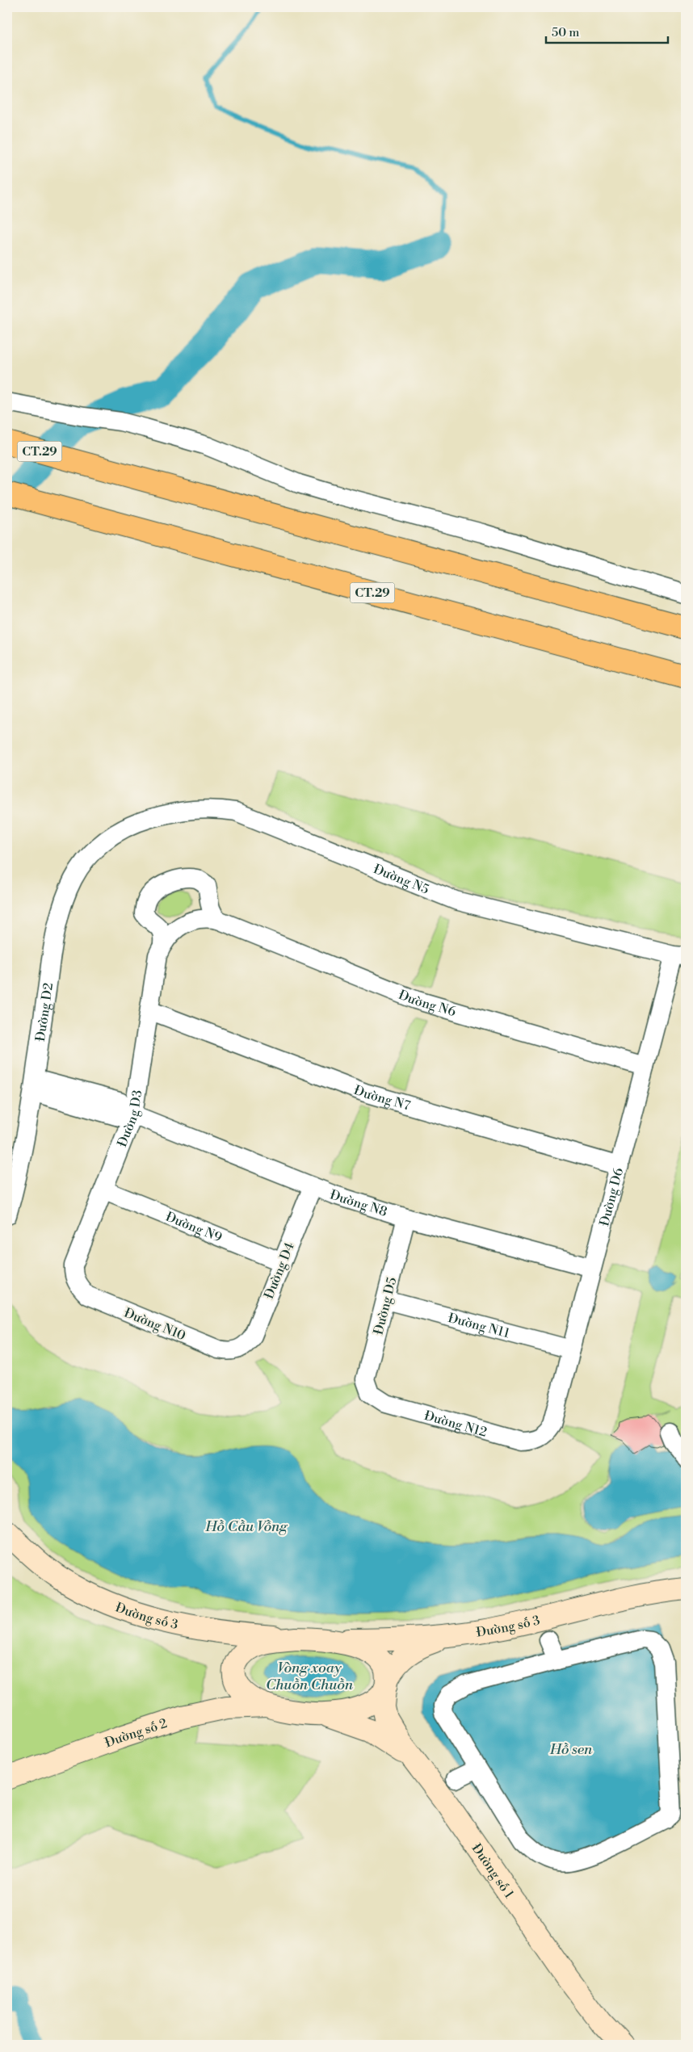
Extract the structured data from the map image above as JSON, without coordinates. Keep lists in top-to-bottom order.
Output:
{
  "streets": {
    "highway": ["CT.29"],
    "street": [
      "Đường N5",
      "Đường N6",
      "Đường D2",
      "Đường N7",
      "Đường D3",
      "Đường D6",
      "Đường N8",
      "Đường N9",
      "Đường D4",
      "Đường D5",
      "Đường N10",
      "Đường N11",
      "Đường N12",
      "Đường số 3",
      "Đường số 2",
      "Đường số 1"
    ]
  },
  "crossings": [
    ["Đường N5", "Đường D2"],
    ["Đường N5", "Đường D6"],
    ["Đường N6", "Đường D3"],
    ["Đường N6", "Đường D6"],
    ["Đường D2", "Đường N8"],
    ["Đường N7", "Đường D3"],
    ["Đường N7", "Đường D6"],
    ["Đường D3", "Đường N8"],
    ["Đường D3", "Đường N9"],
    ["Đường D3", "Đường N10"],
    ["Đường D6", "Đường N8"],
    ["Đường D6", "Đường N11"],
    ["Đường D6", "Đường N12"],
    ["Đường N8", "Đường D4"],
    ["Đường N8", "Đường D5"],
    ["Đường N9", "Đường D4"],
    ["Đường D4", "Đường N10"],
    ["Đường D5", "Đường N11"],
    ["Đường D5", "Đường N12"]
  ],
  "water": ["Hồ Cầu Vồng", "Vòng xoay Chuồn Chuồn", "Hồ sen"],
  "scale_bar": "50 m"
}
